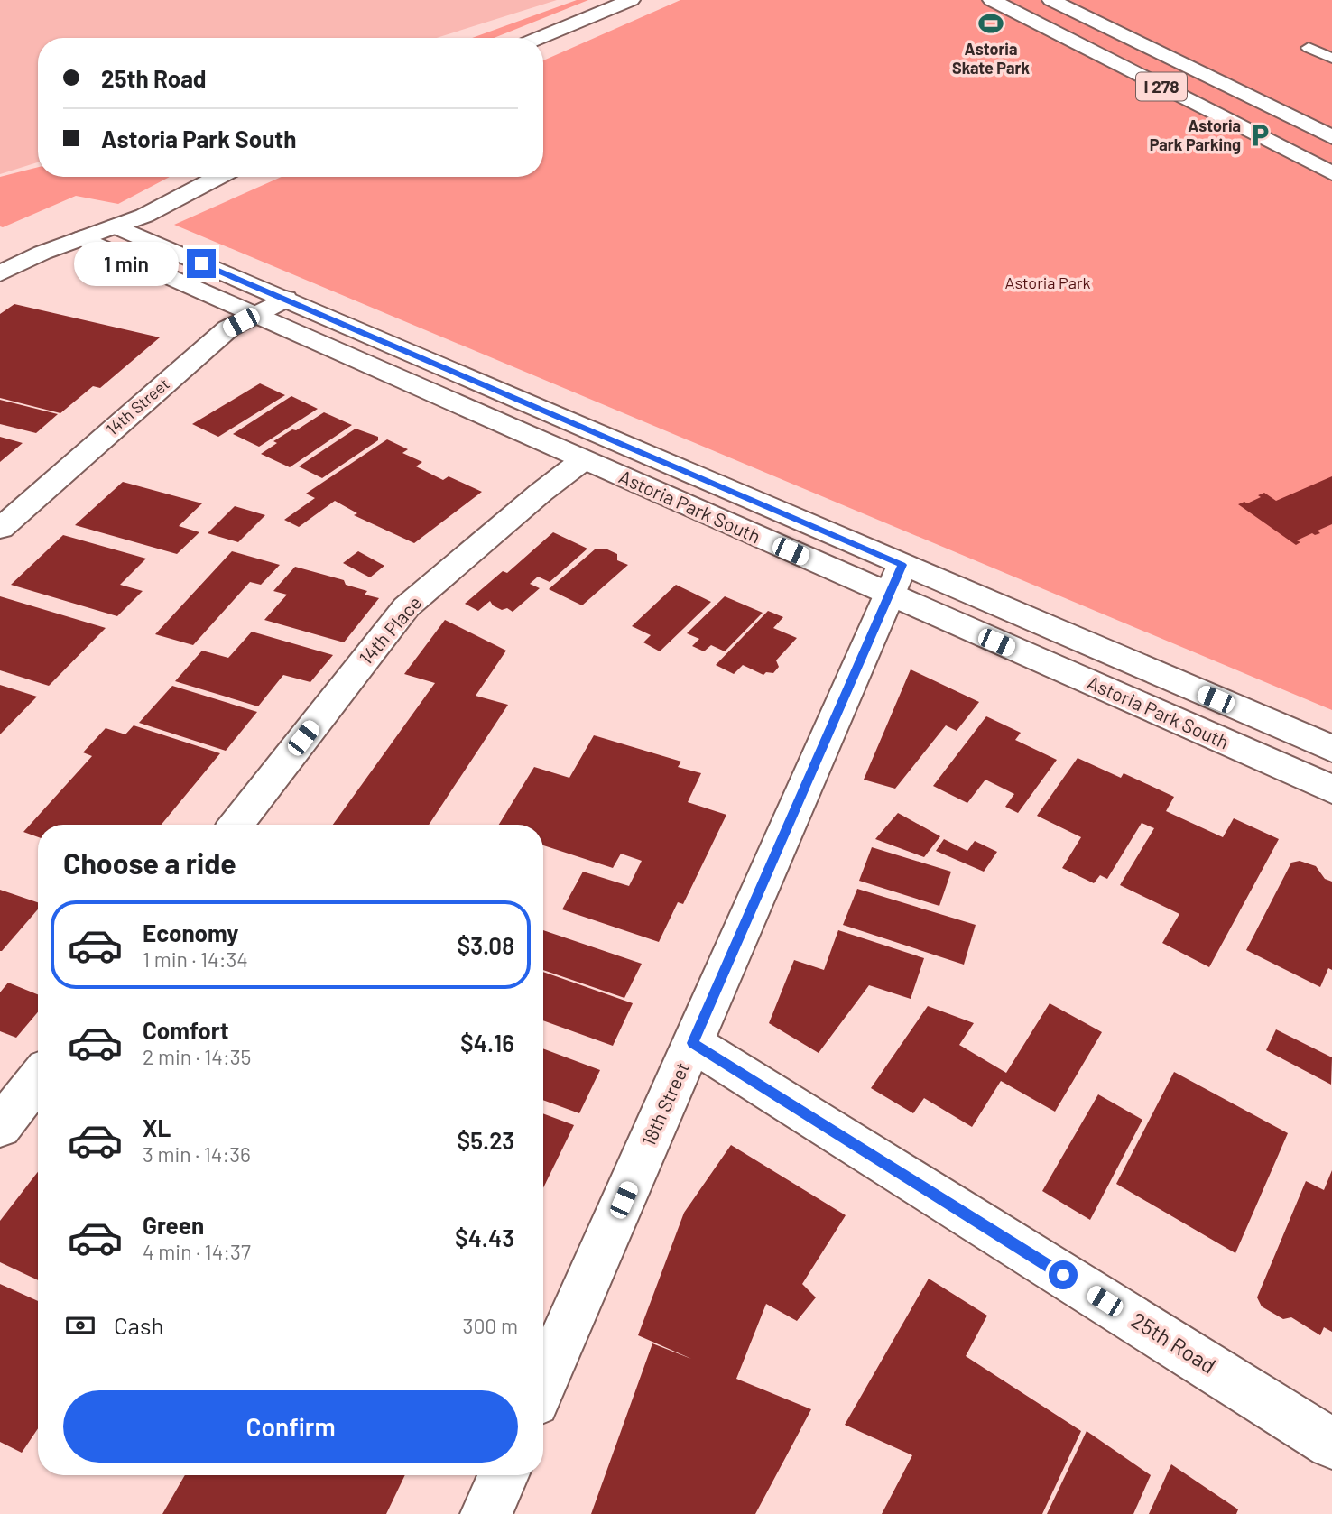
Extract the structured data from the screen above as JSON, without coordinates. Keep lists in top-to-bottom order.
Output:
{
  "streets": {
    "main road": [
      "I 278",
      "14th Street",
      "Astoria Park South",
      "14th Place",
      "18th Street",
      "25th Road"
    ]
  },
  "crossings": [
    ["14th Street", "Astoria Park South"],
    ["Astoria Park South", "14th Place"],
    ["Astoria Park South", "18th Street"],
    ["18th Street", "25th Road"]
  ],
  "parks": ["Astoria Park"],
  "places": {
    "sports": ["Astoria Skate Park"],
    "parking": ["Astoria Park Parking"]
  },
  "page": {
    "banner": ["25th Road", "Astoria Park South"],
    "bubble": "1 min",
    "heading": "Choose a ride",
    "list": [
      {
        "name": "Economy",
        "note": "1 min · 14:34",
        "value": "$3.08"
      },
      {
        "name": "Comfort",
        "note": "2 min · 14:35",
        "value": "$4.16"
      },
      {
        "name": "XL",
        "note": "3 min · 14:36",
        "value": "$5.23"
      },
      {
        "name": "Green",
        "note": "4 min · 14:37",
        "value": "$4.43"
      }
    ],
    "pay": ["Cash", "300 m"],
    "buttons": "Confirm"
  }
}
